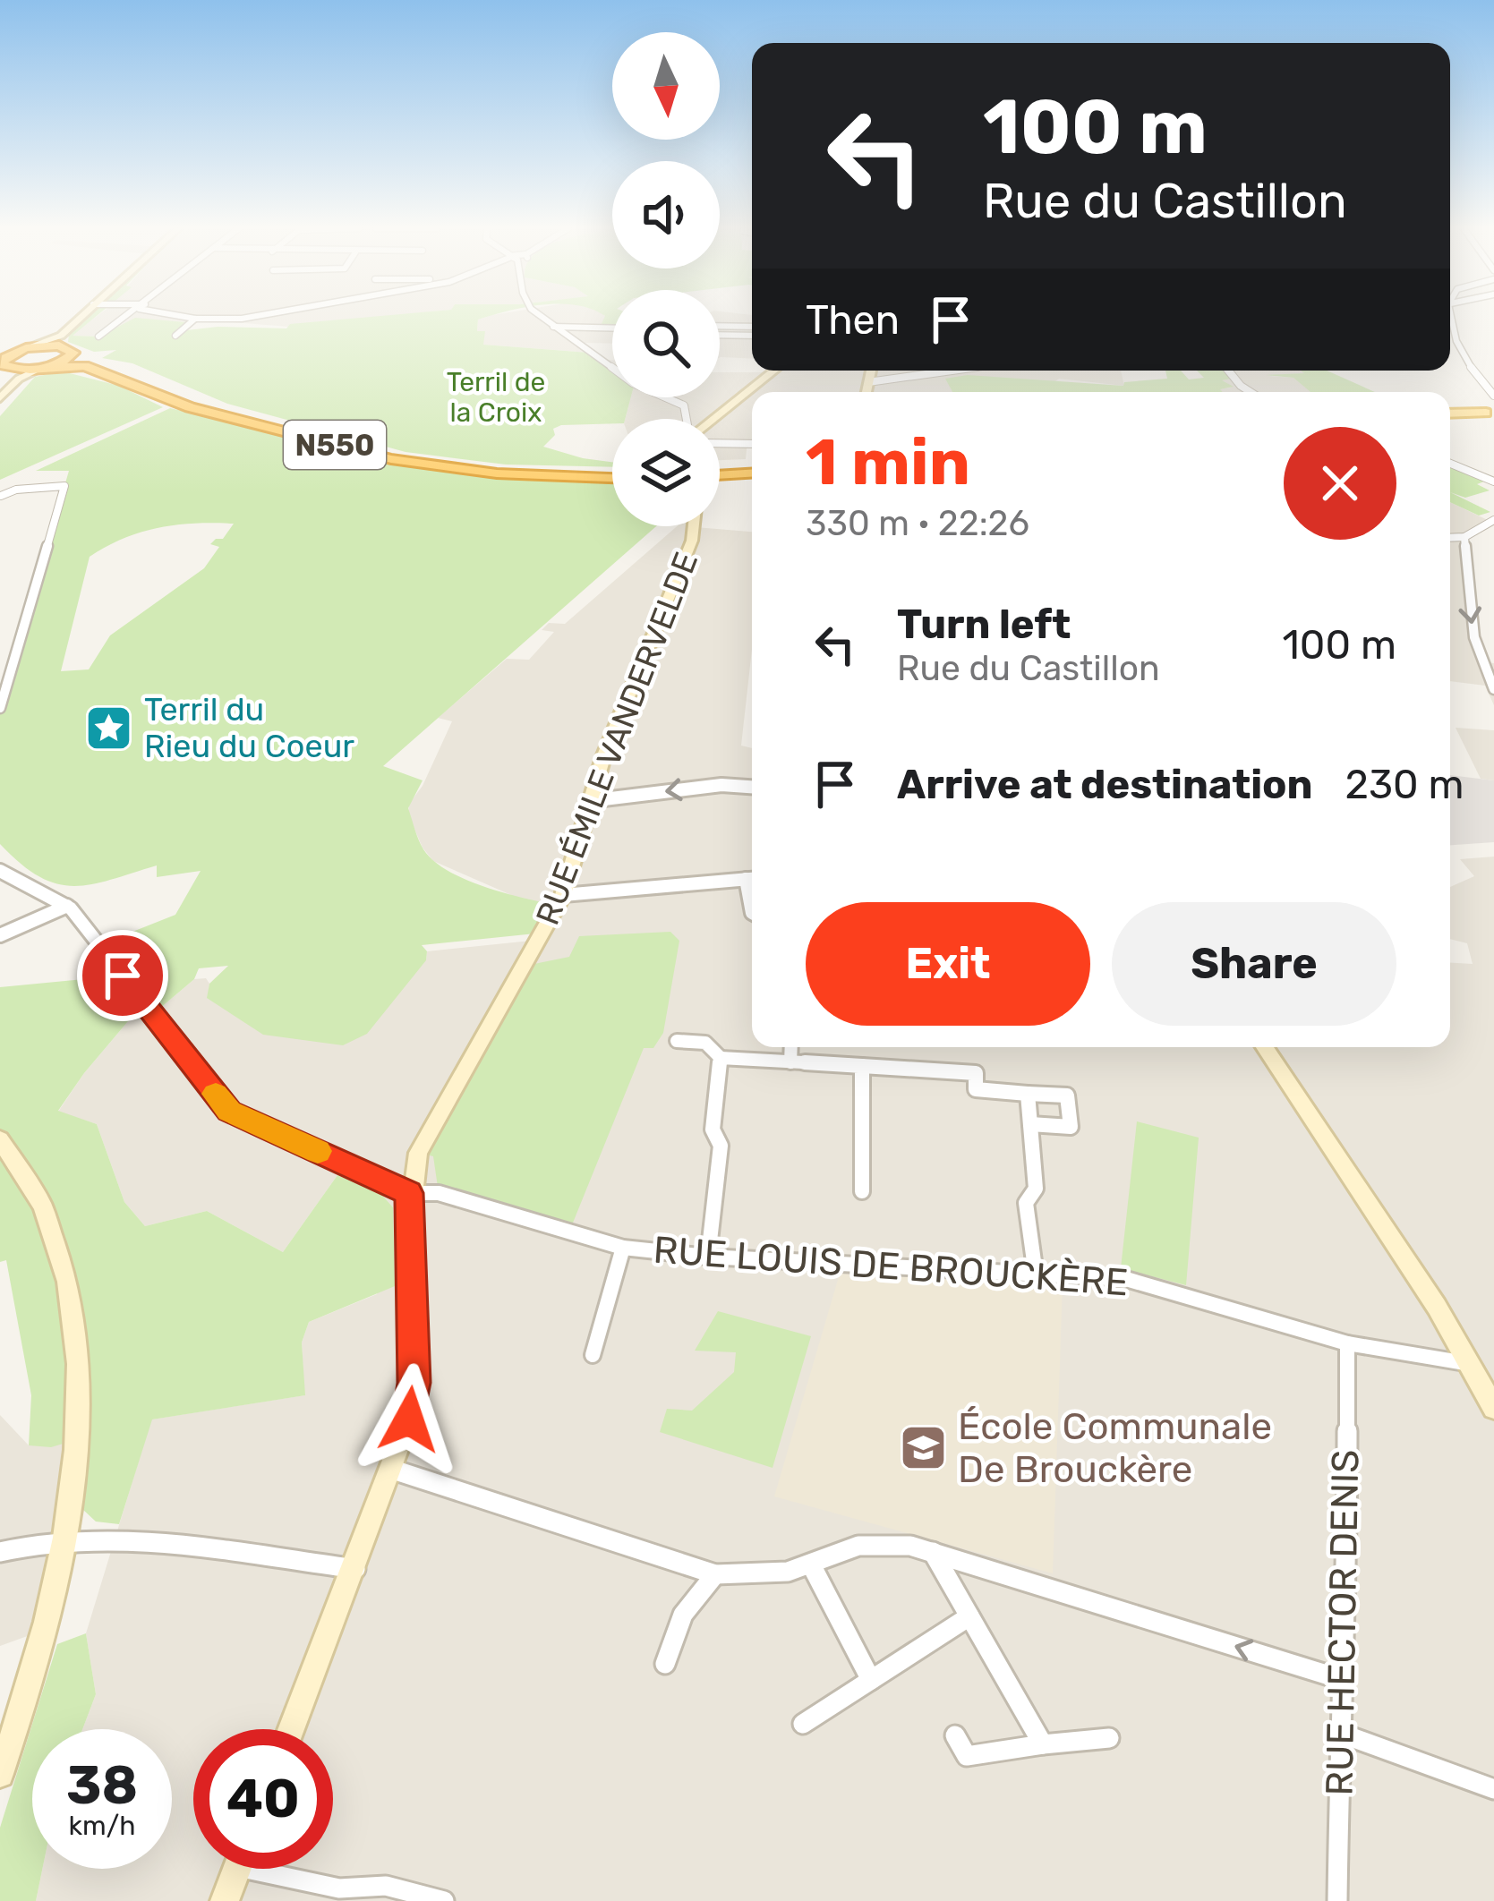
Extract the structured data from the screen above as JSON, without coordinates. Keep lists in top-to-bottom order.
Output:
{
  "streets": {
    "highway": ["N550"],
    "street": ["RUE ÉMILE VANDERVELDE", "RUE LOUIS DE BROUCKÈRE", "RUE HECTOR DENIS"]
  },
  "crossings": [
    ["RUE ÉMILE VANDERVELDE", "RUE LOUIS DE BROUCKÈRE"],
    ["RUE LOUIS DE BROUCKÈRE", "RUE HECTOR DENIS"]
  ],
  "parks": ["Terril de la Croix"],
  "places": {
    "place": ["Terril du Rieu du Coeur"],
    "school or university": ["École Communale De Brouckère"]
  },
  "north": "bottom",
  "page": {
    "turn": ["100 m", "Rue du Castillon"],
    "then": "Then",
    "heading": ["1 min", "330 m · 22:26"],
    "list": [
      {
        "name": "Turn left",
        "note": "Rue du Castillon",
        "value": "100 m"
      },
      {
        "name": "Arrive at destination",
        "value": "230 m"
      }
    ],
    "buttons": ["Exit", "Share"],
    "speed": "38 km/h",
    "limit": "40"
  }
}
